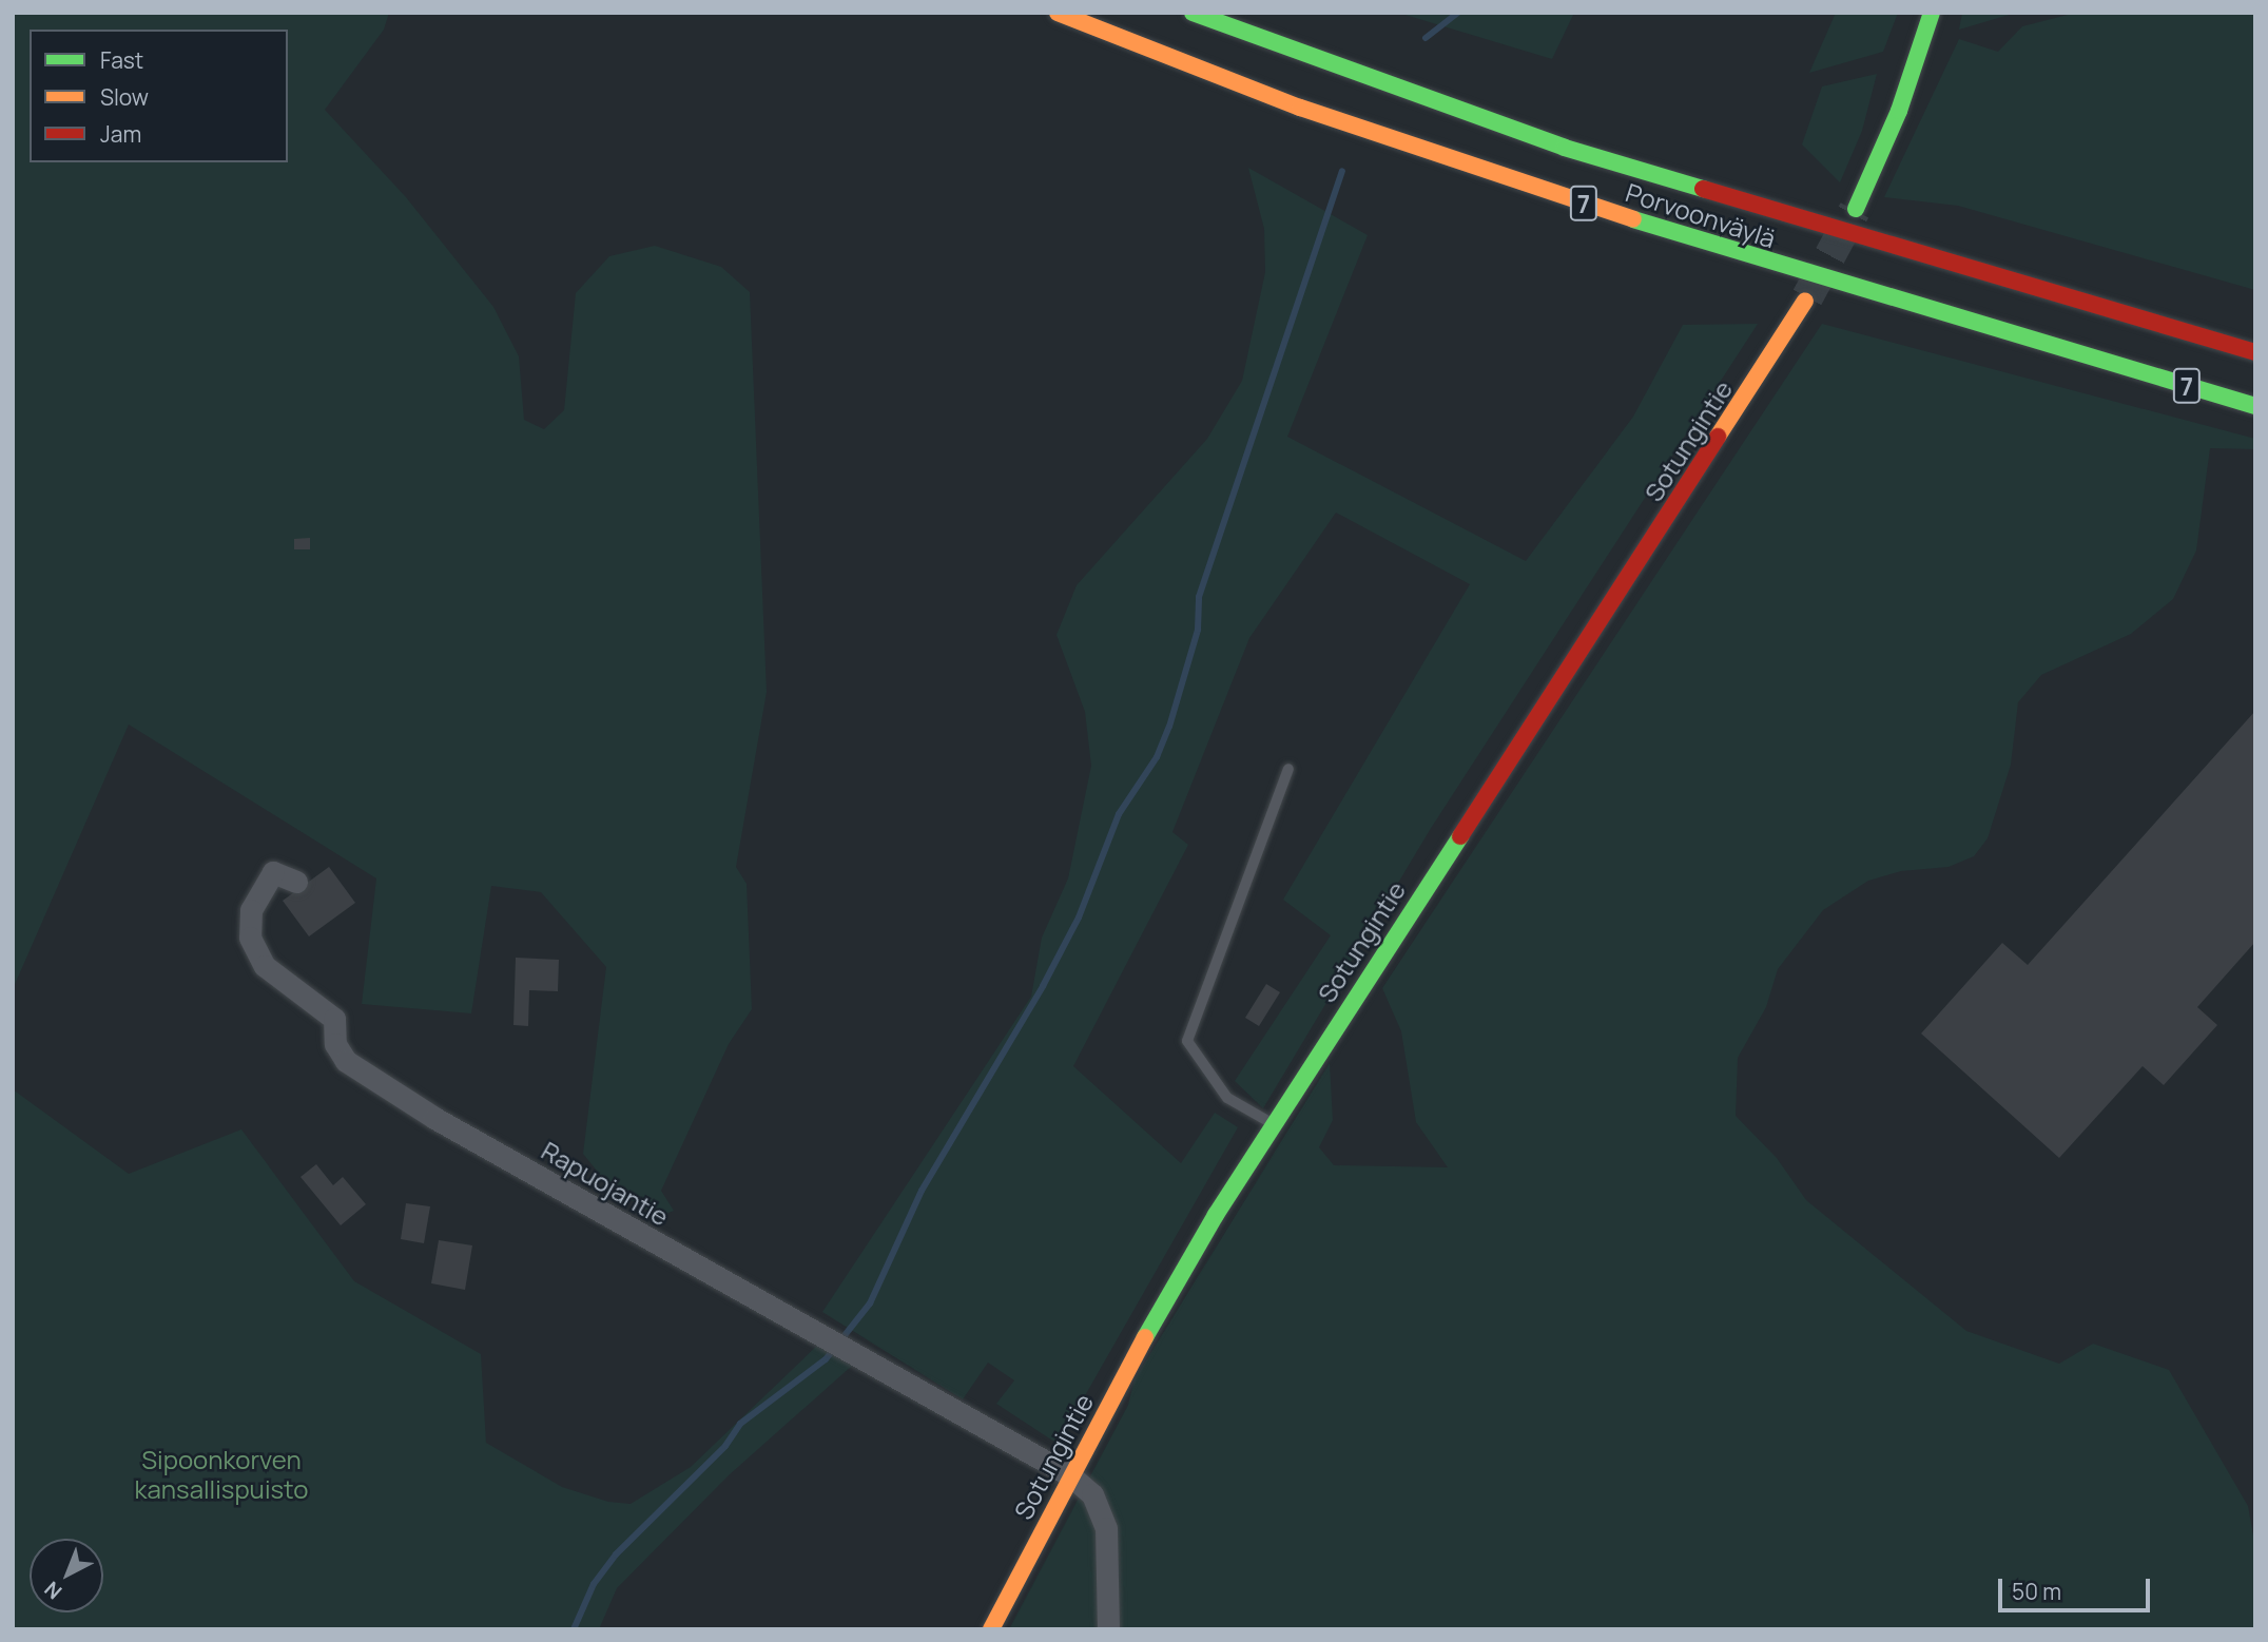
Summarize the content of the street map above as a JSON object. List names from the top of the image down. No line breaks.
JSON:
{"streets":{"main road":["7","Porvoonväylä","Sotungintie"],"street":["Rapuojantie"]},"crossings":[["Sotungintie","Rapuojantie"]],"parks":["Sipoonkorven kansallispuisto"],"legend":["Fast","Slow","Jam"],"scale_bar":"50 m","north":"bottom left"}
